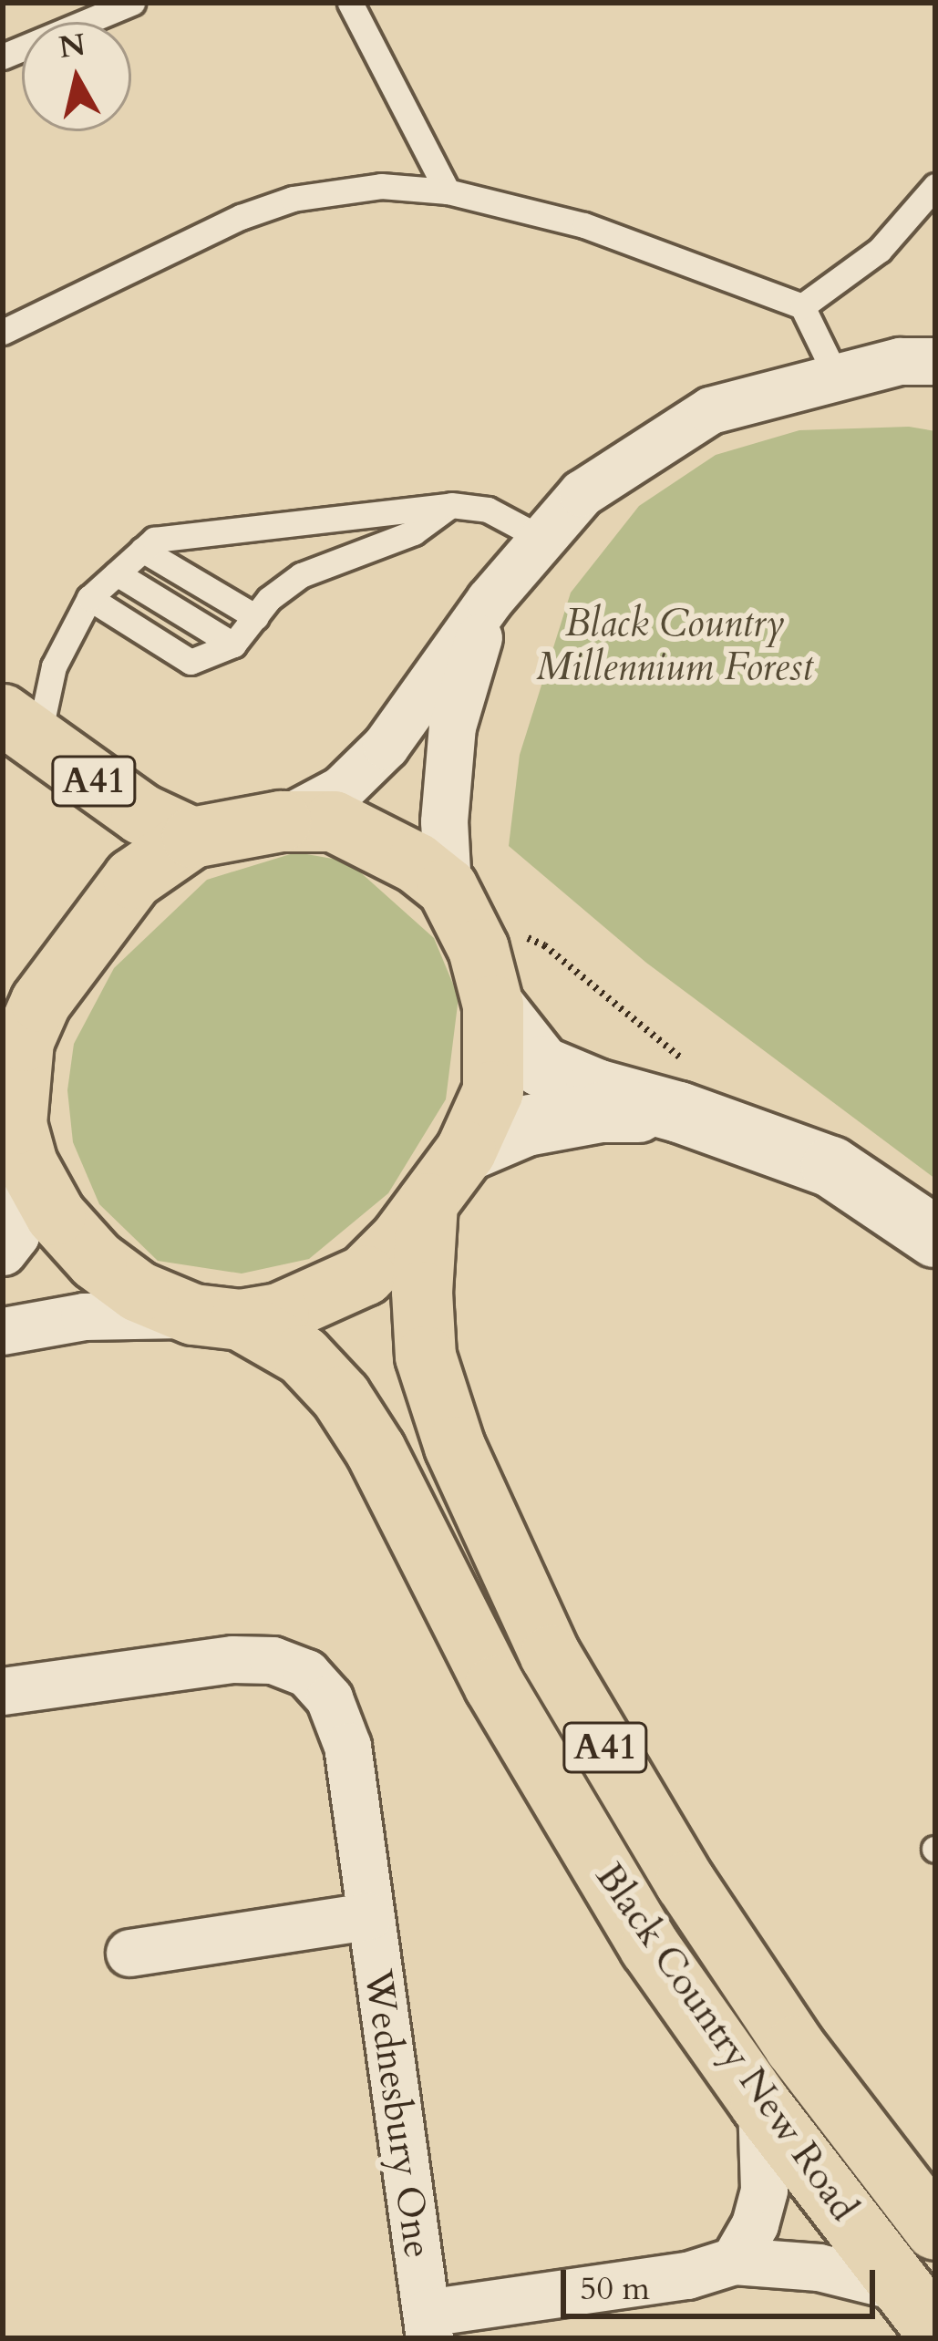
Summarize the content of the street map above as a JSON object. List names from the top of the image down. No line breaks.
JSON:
{"streets":{"highway":["A41","Black Country New Road"],"street":["Wednesbury One"]},"crossings":[["A41","Black Country New Road"],["Black Country New Road","Wednesbury One"]],"parks":["Black Country Millennium Forest"],"scale_bar":"50 m","north":"top"}
